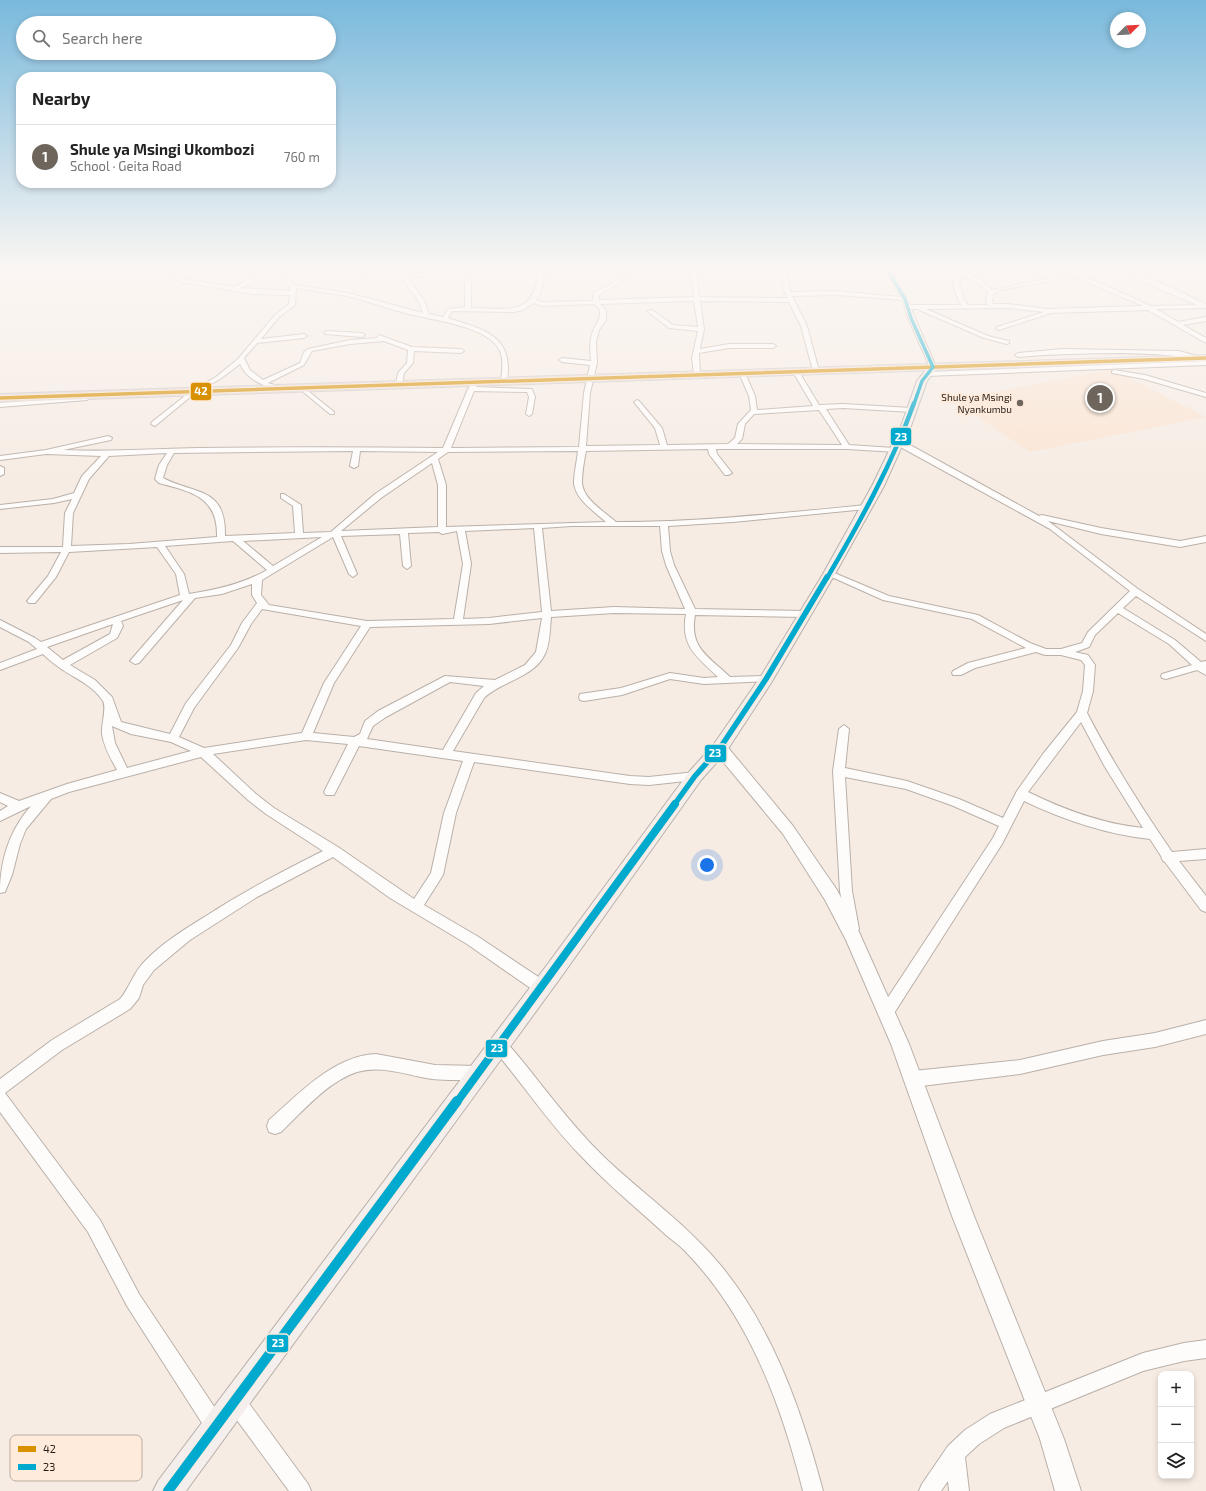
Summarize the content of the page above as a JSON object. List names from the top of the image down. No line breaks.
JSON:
{"places":["Shule ya Msingi Nyankumbu"],"lines":["transit line 23","transit line 42"],"legend":["42","23"],"north":"top right","page":{"search":"Search here","heading":"Nearby","list":[{"mark":"1","name":"Shule ya Msingi Ukombozi","note":"School · Geita Road","value":"760 m"}],"pins":"1","map_buttons":["+","−"]}}
